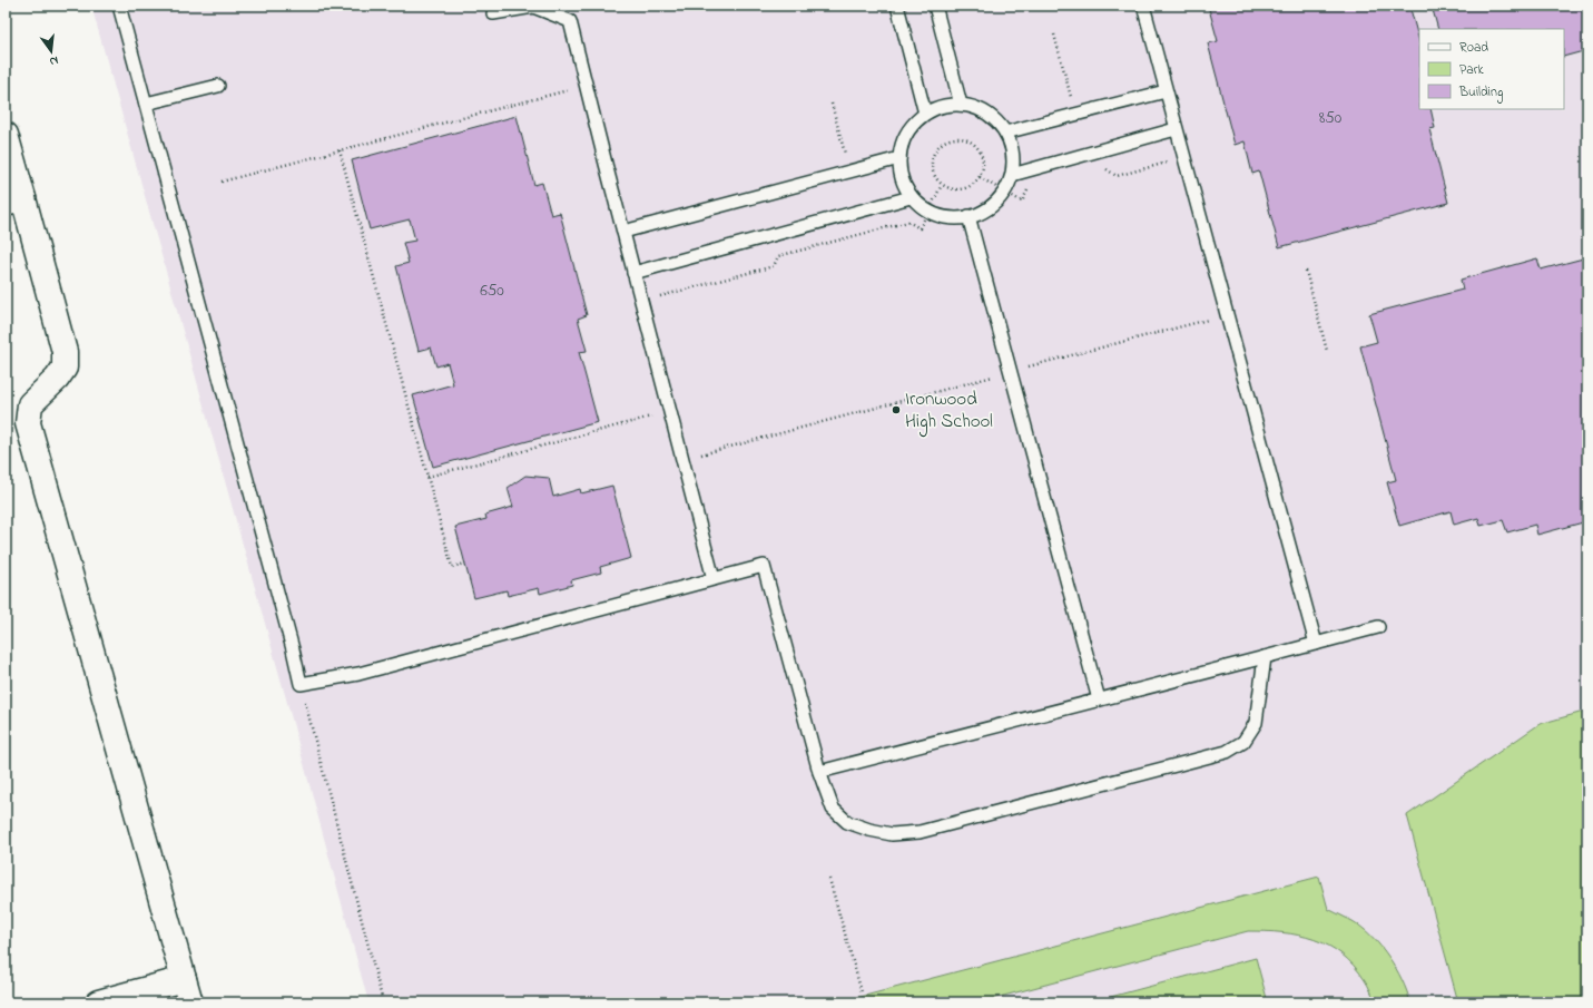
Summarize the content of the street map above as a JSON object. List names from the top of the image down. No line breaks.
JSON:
{"places":["Ironwood High School"],"house_numbers":["850","650"],"legend":["Road","Park","Building"],"north":"bottom"}
